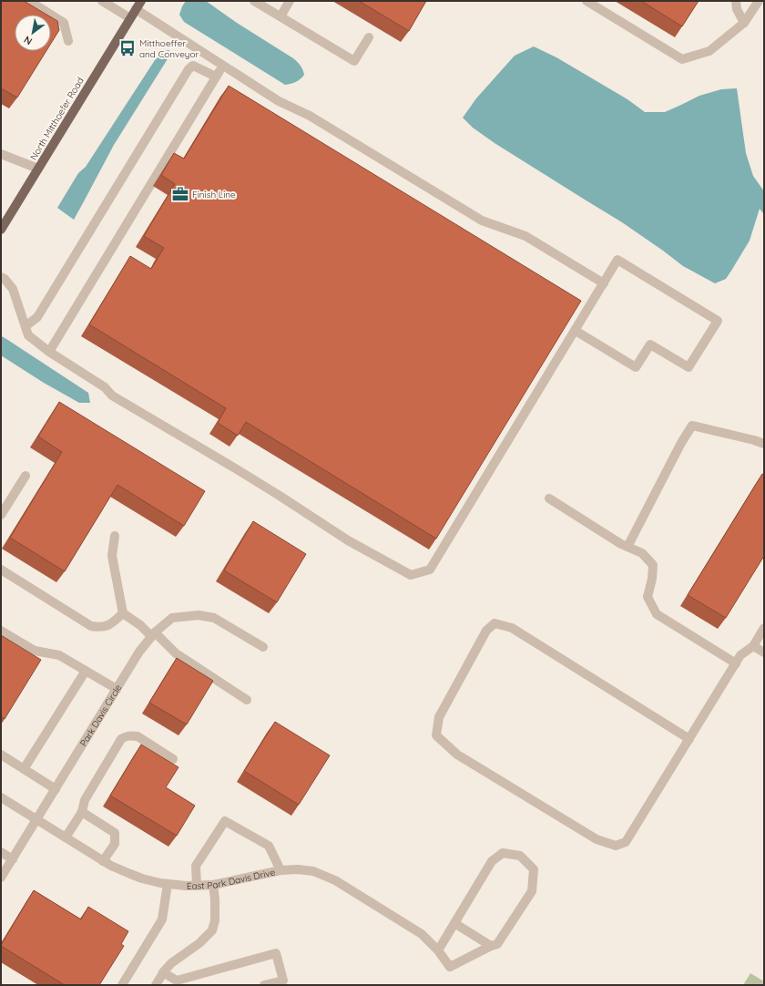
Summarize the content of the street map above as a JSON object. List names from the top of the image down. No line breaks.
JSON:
{"streets":{"main road":["North Mitthoefer Road"],"street":["Park Davis Circle","East Park Davis Drive"]},"crossings":[["Park Davis Circle","East Park Davis Drive"]],"places":{"bus stop":["Mitthoeffer and Conveyor"],"office":["Finish Line"]},"north":"bottom left"}
